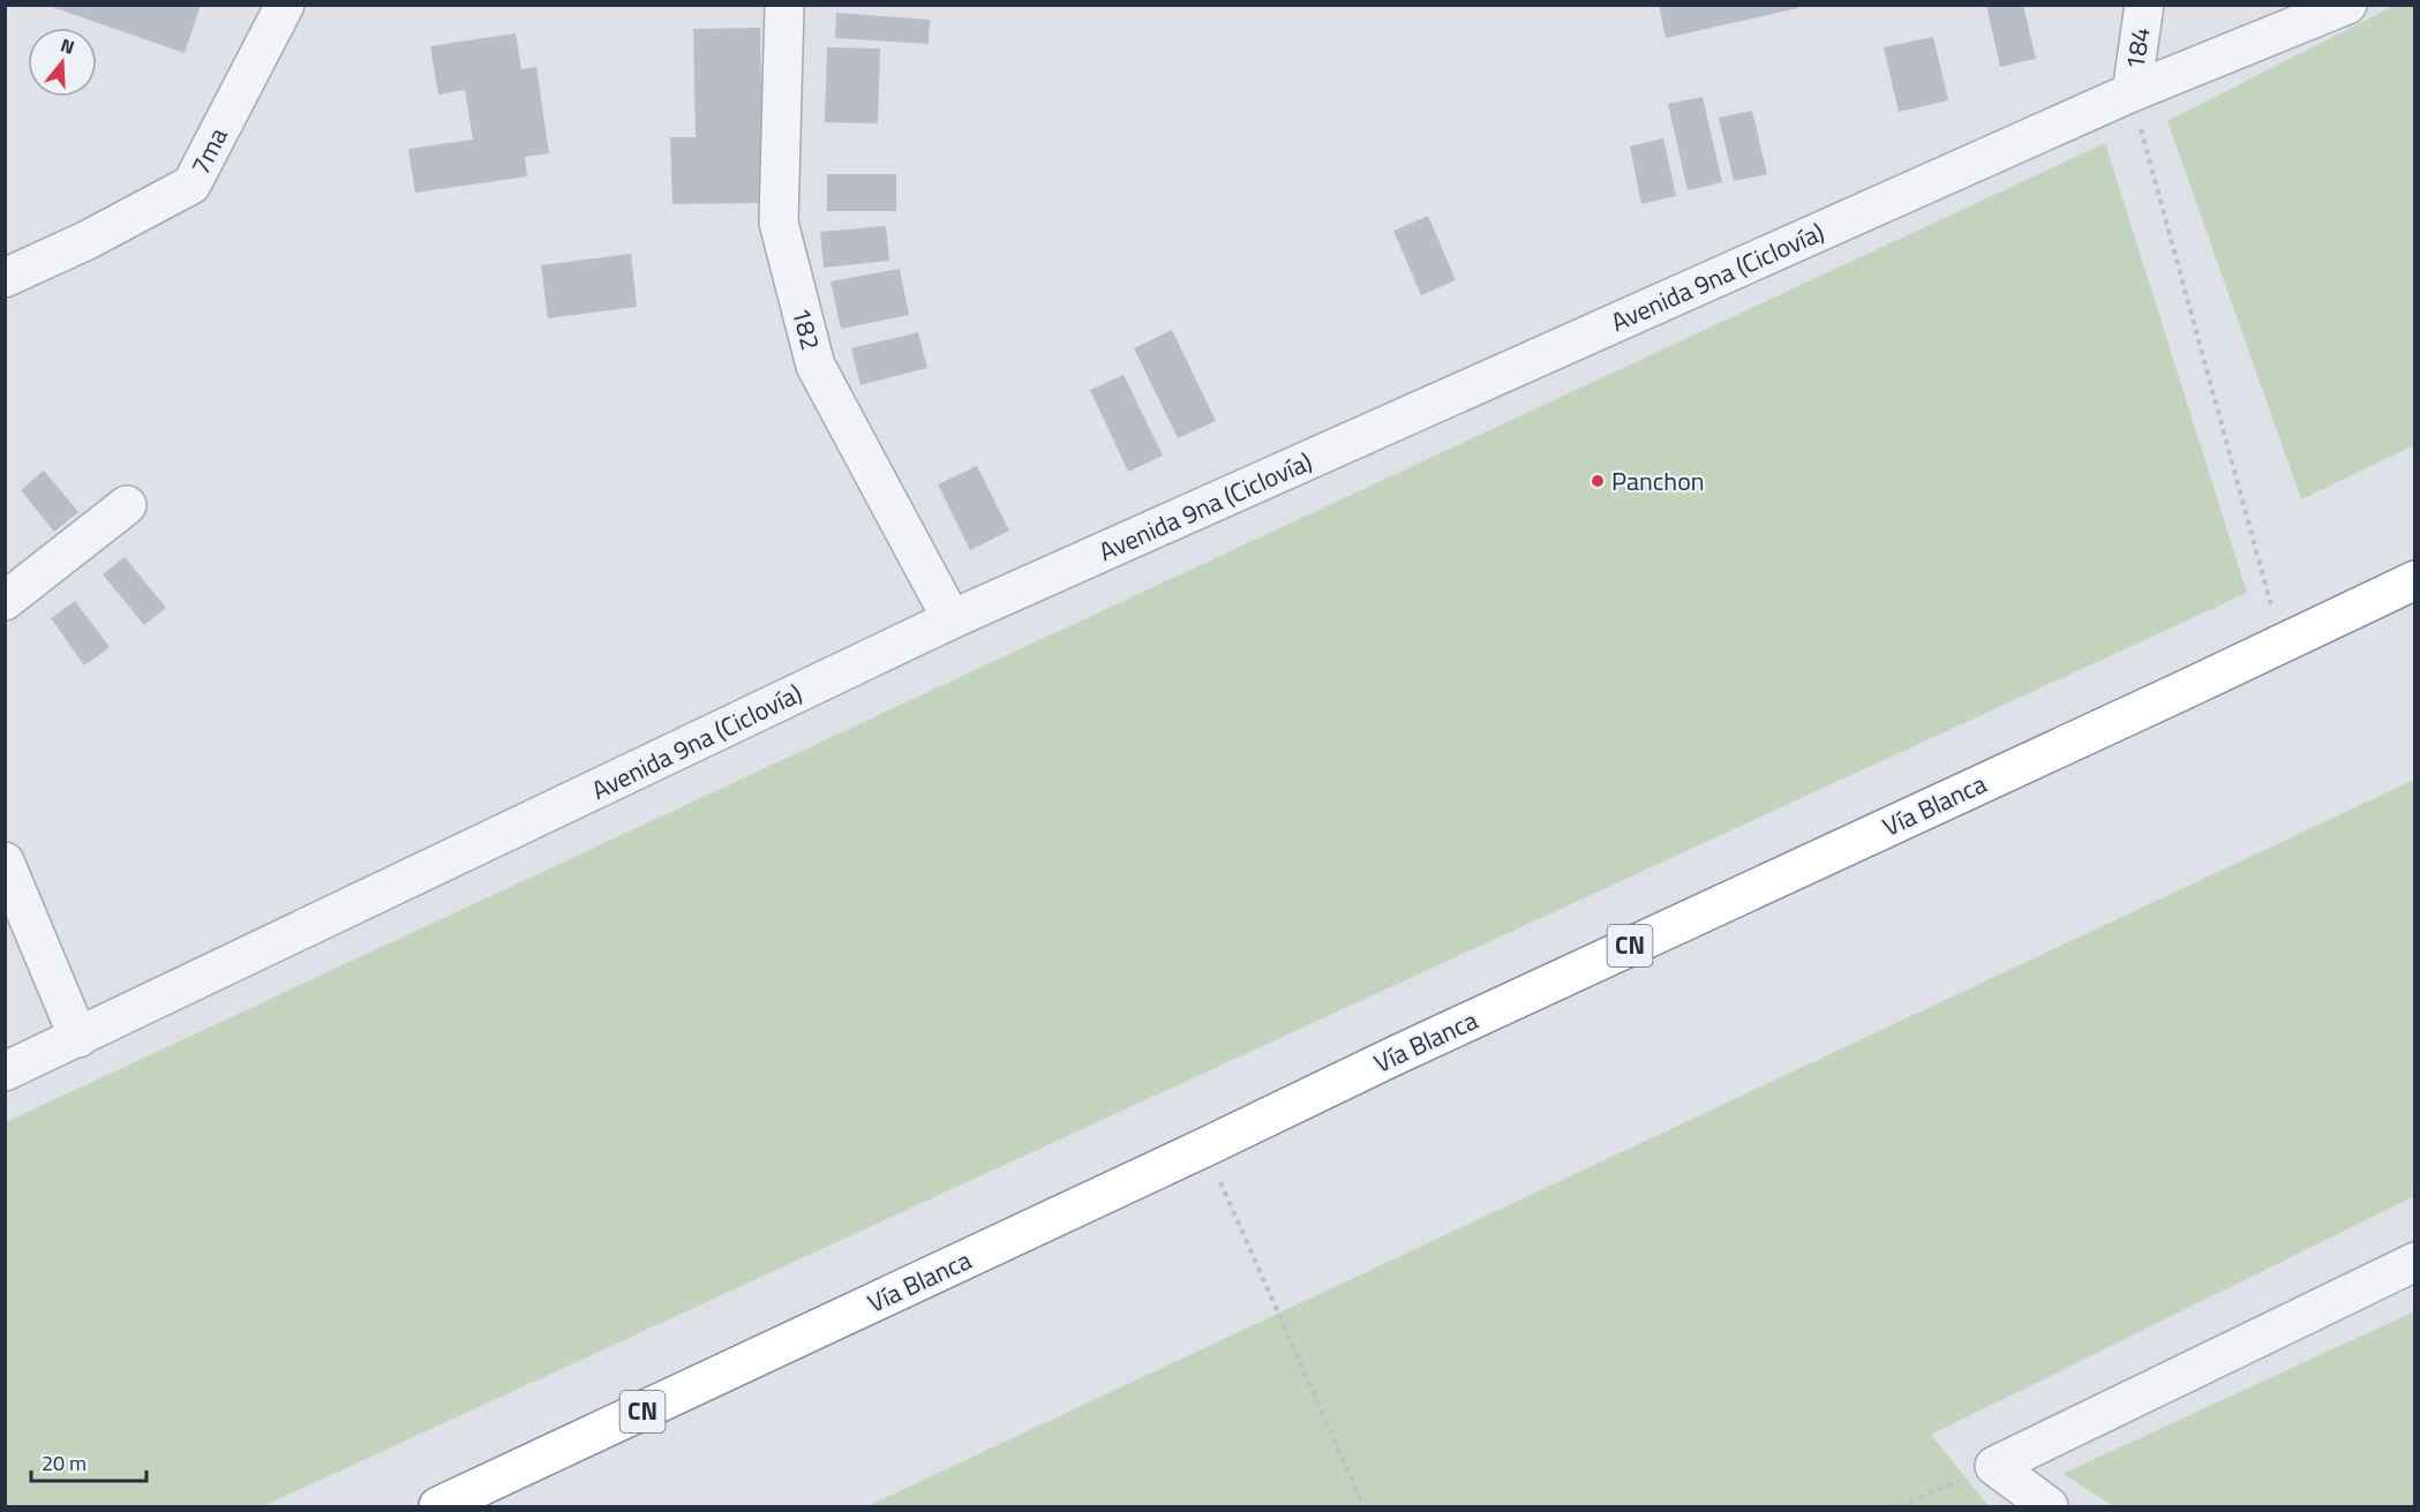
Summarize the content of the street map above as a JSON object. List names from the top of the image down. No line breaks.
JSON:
{"streets":{"highway":["Vía Blanca","CN"],"street":["184","7ma","Avenida 9na (Ciclovía)","182"]},"crossings":[["184","Avenida 9na (Ciclovía)"],["Avenida 9na (Ciclovía)","182"]],"places":["Panchon"],"scale_bar":"20 m","north":"top"}
